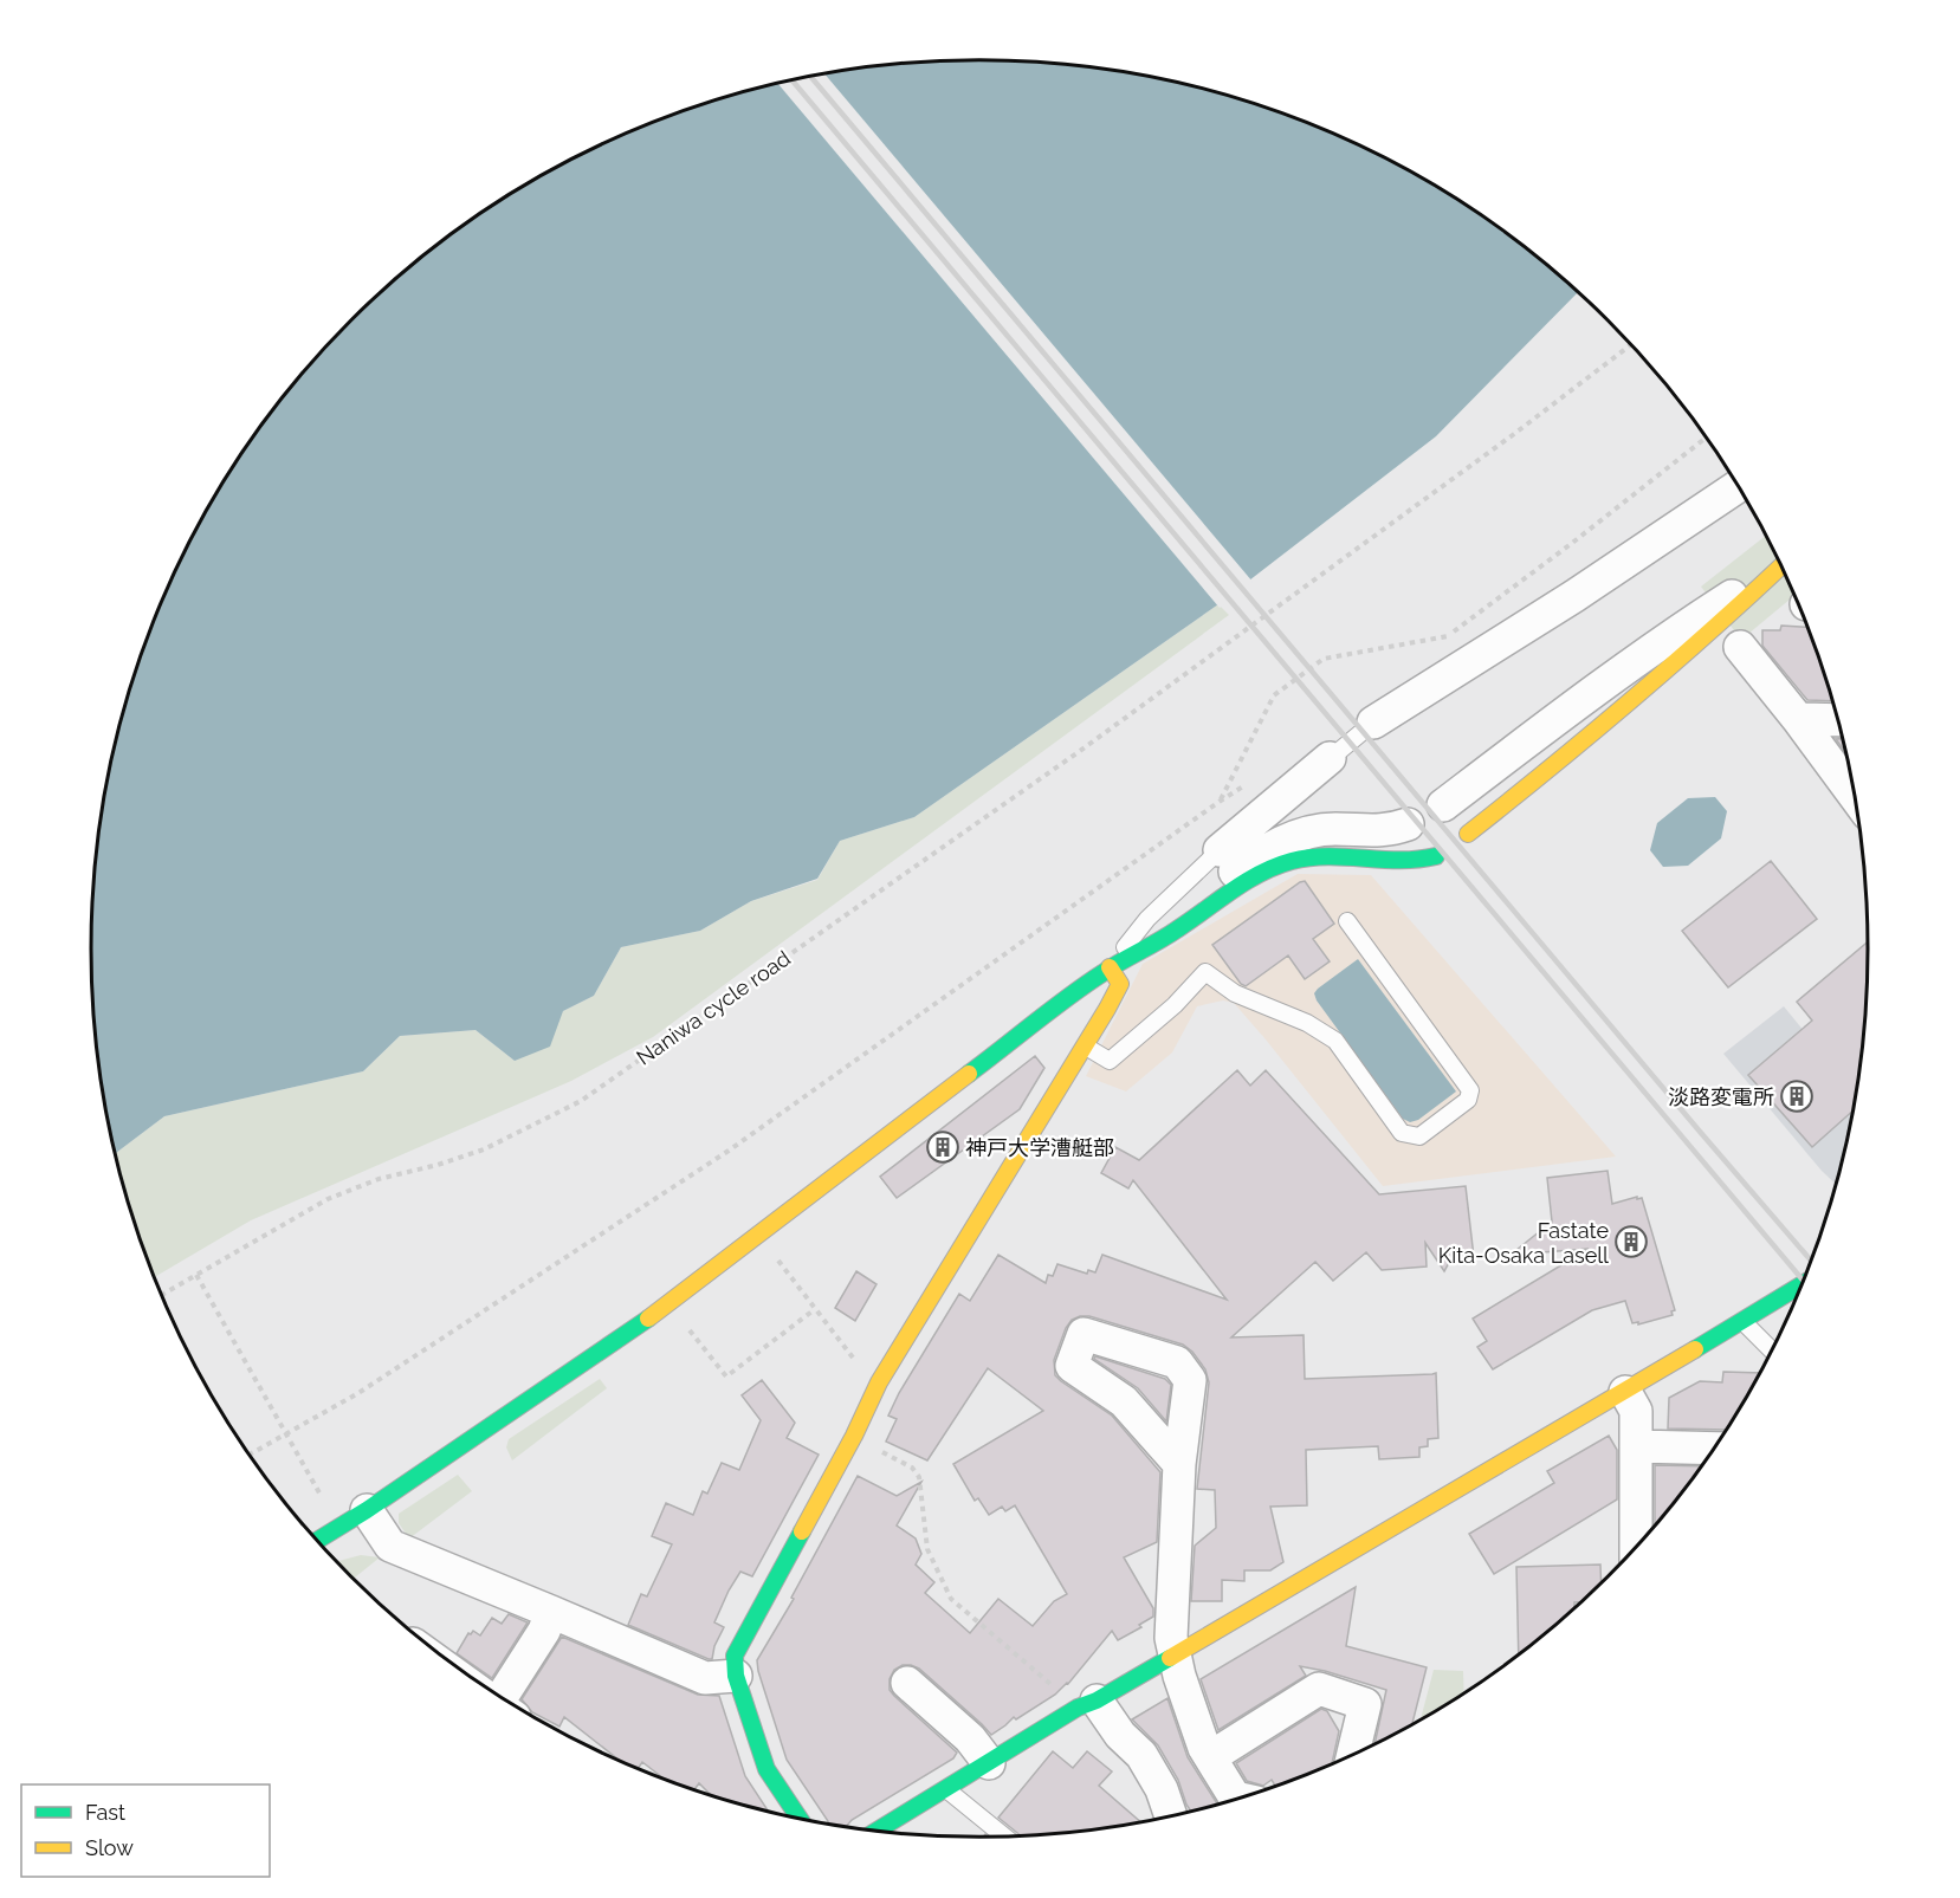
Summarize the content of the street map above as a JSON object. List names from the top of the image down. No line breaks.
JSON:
{"streets":{"path":["Naniwa cycle road"]},"places":{"building":["淡路変電所","神戸大学漕艇部","Fastate Kita-Osaka Lasell"]},"legend":["Fast","Slow"]}
